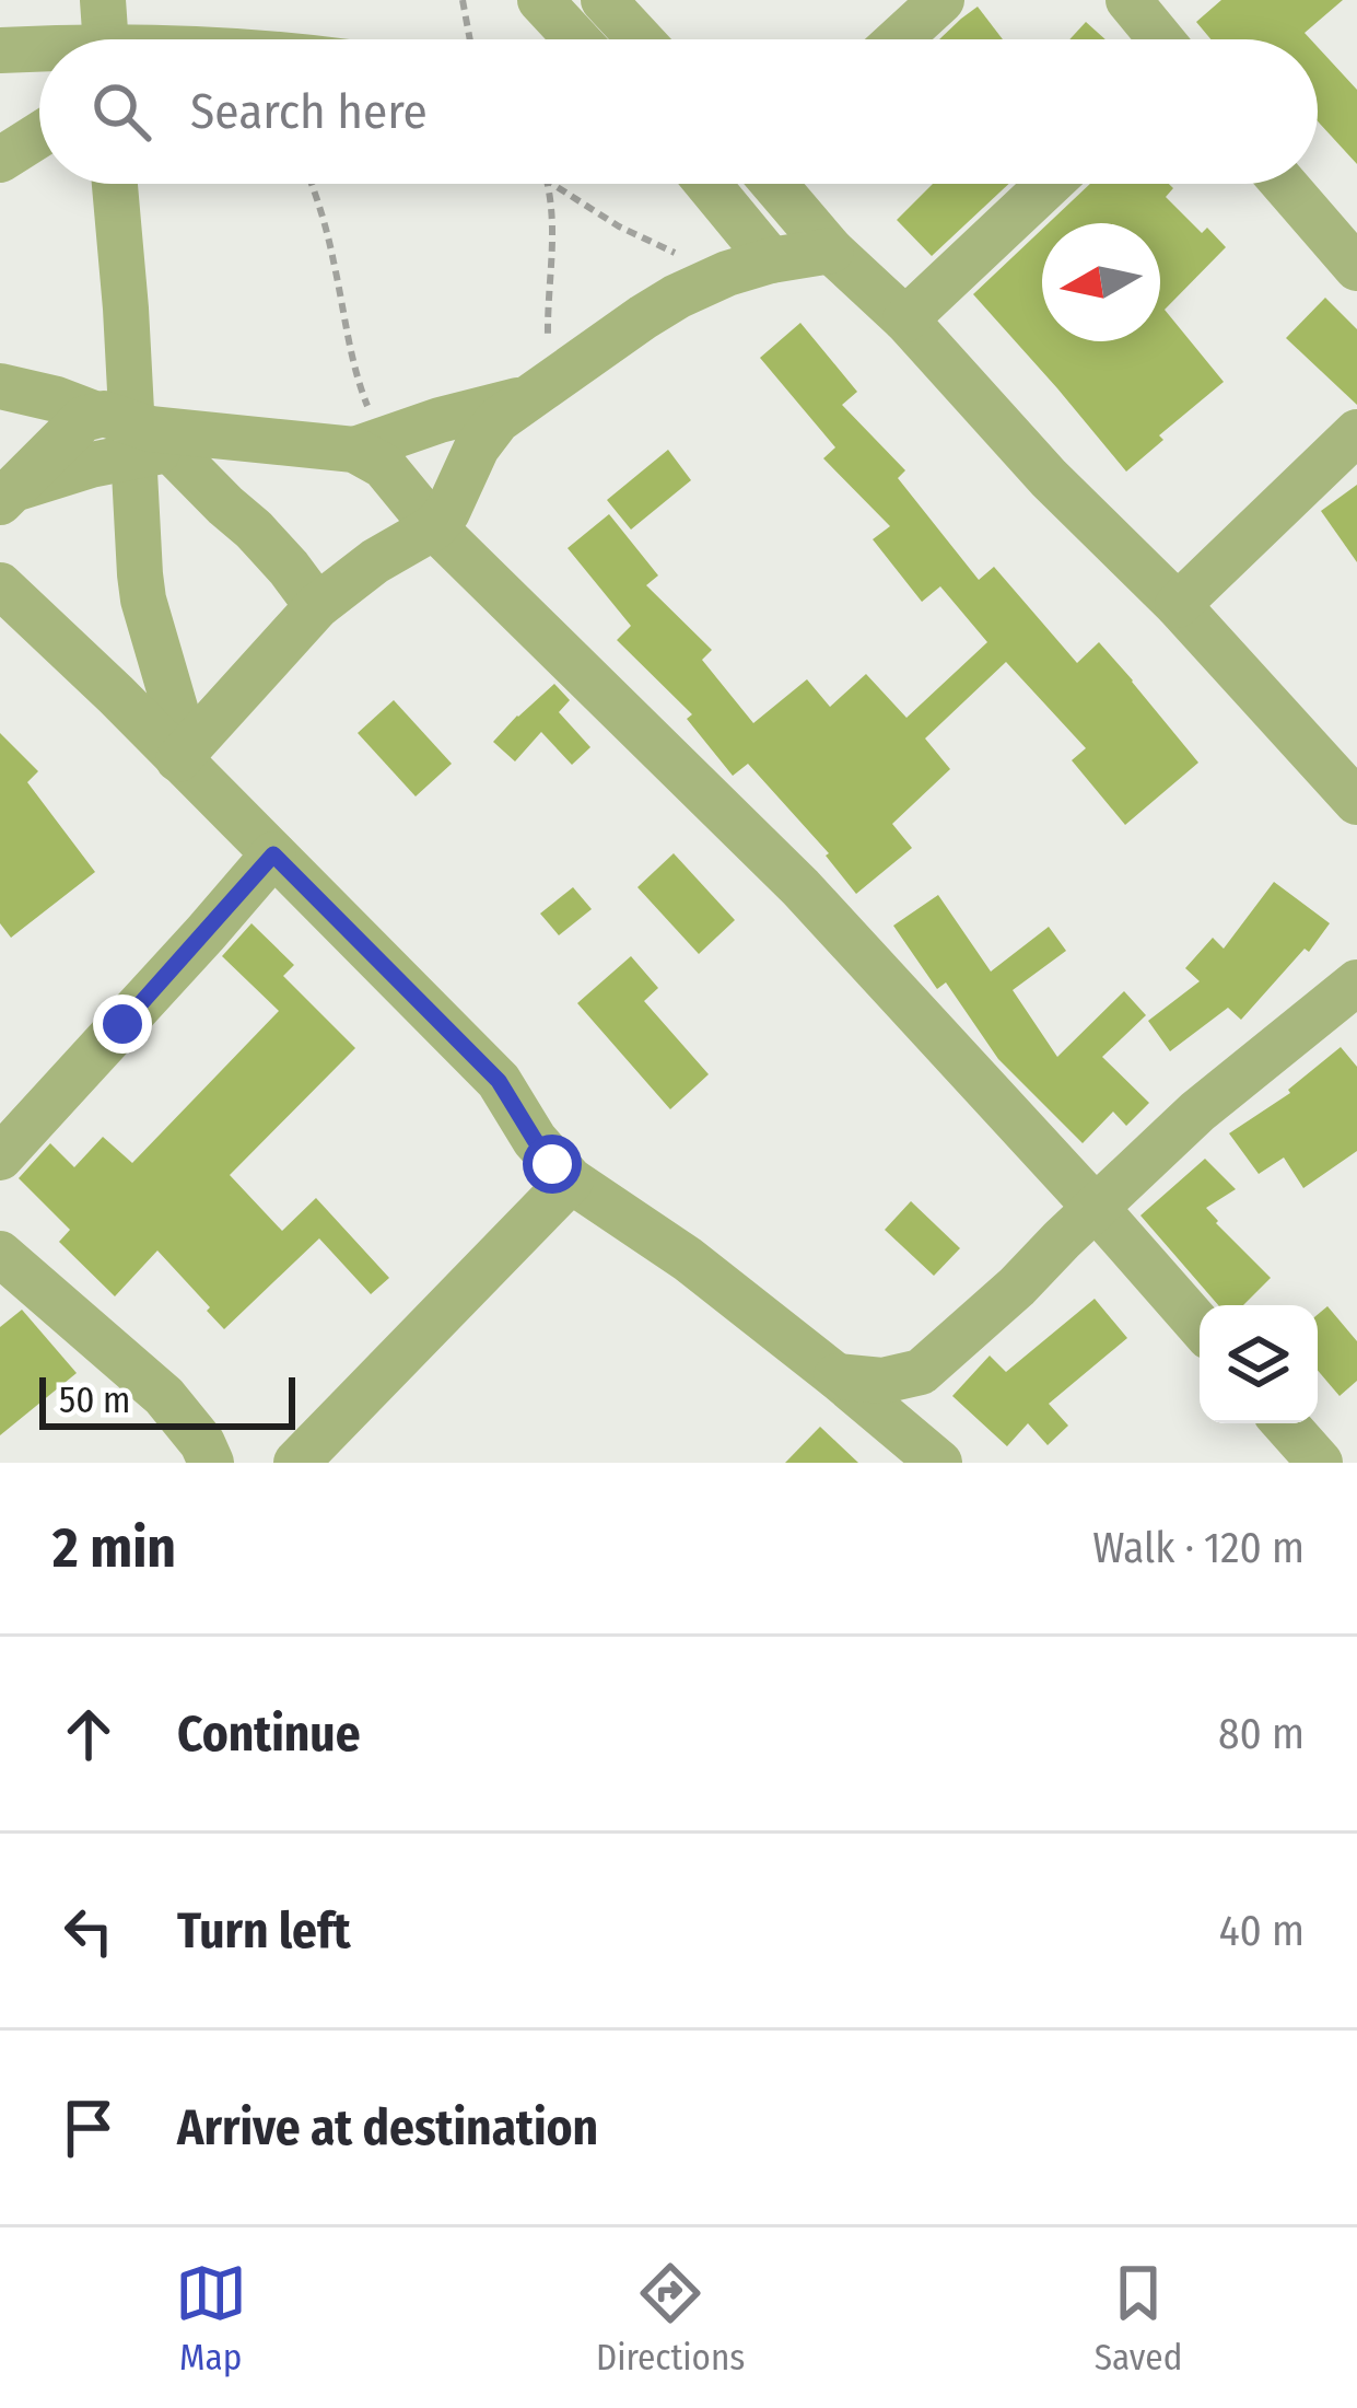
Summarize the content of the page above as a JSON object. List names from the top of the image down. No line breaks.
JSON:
{"scale_bar":"50 m","north":"left","page":{"search":"Search here","scale":"50 m","heading":["2 min","Walk · 120 m"],"list":[["Continue","80 m"],["Turn left","40 m"],"Arrive at destination"],"nav":["Map","Directions","Saved"]}}
